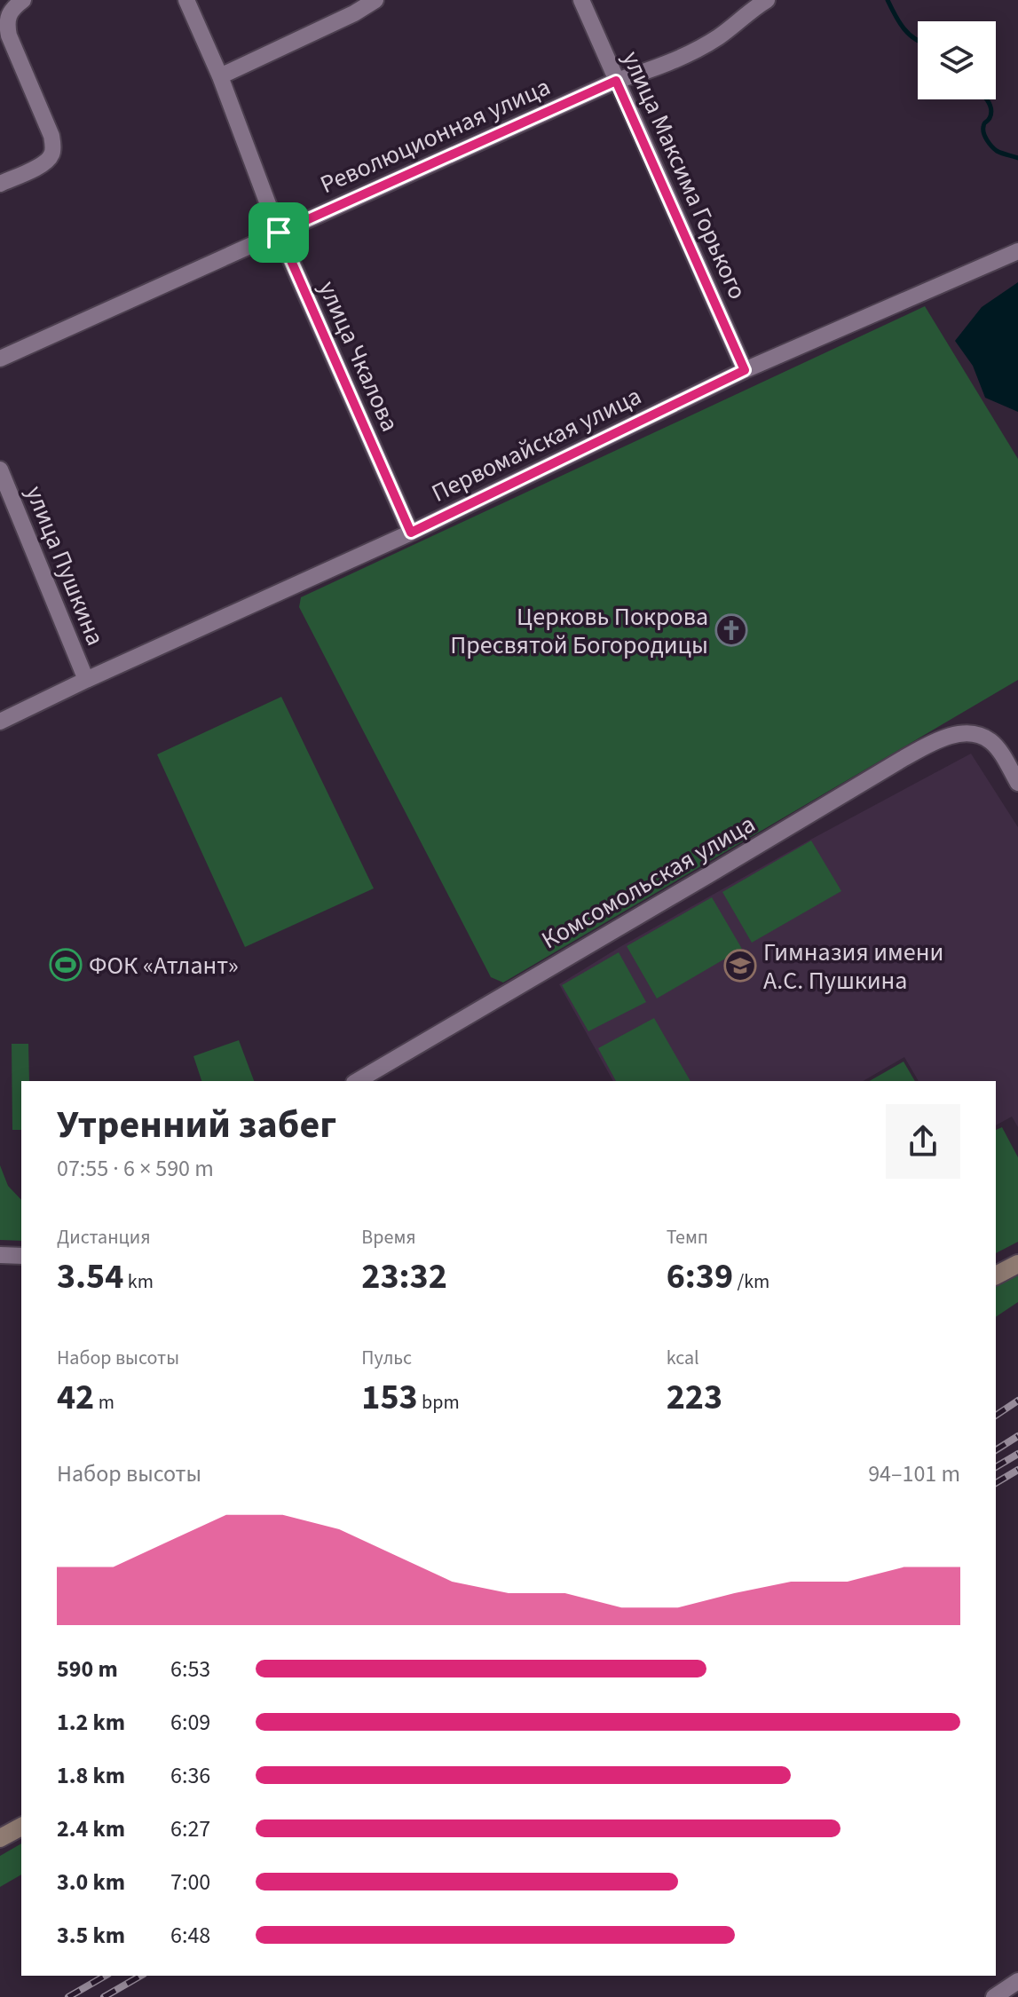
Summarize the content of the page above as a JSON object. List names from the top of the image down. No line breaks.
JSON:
{"streets":{"street":["Революционная улица","улица Максима Горького","улица Чкалова","Первомайская улица","улица Пушкина","Комсомольская улица"]},"crossings":[["Революционная улица","улица Максима Горького"],["Революционная улица","улица Чкалова"],["улица Максима Горького","Первомайская улица"],["улица Чкалова","Первомайская улица"],["Первомайская улица","улица Пушкина"]],"places":{"church":["Церковь Покрова Пресвятой Богородицы"],"sports":["ФОК «Атлант»"],"school or university":["Гимназия имени А.С. Пушкина"]},"page":{"heading":["Утренний забег","07:55 · 6 × 590 m"],"stats":[["Дистанция","3.54 km"],["Время","23:32"],["Темп","6:39 /km"],["Набор высоты","42 m"],["Пульс","153 bpm"],["kcal","223"]],"chart":["Набор высоты","94–101 m"],"list":[{"name":"590 m","note":"6:53"},{"name":"1.2 km","note":"6:09"},{"name":"1.8 km","note":"6:36"},{"name":"2.4 km","note":"6:27"},{"name":"3.0 km","note":"7:00"},{"name":"3.5 km","note":"6:48"}]}}
